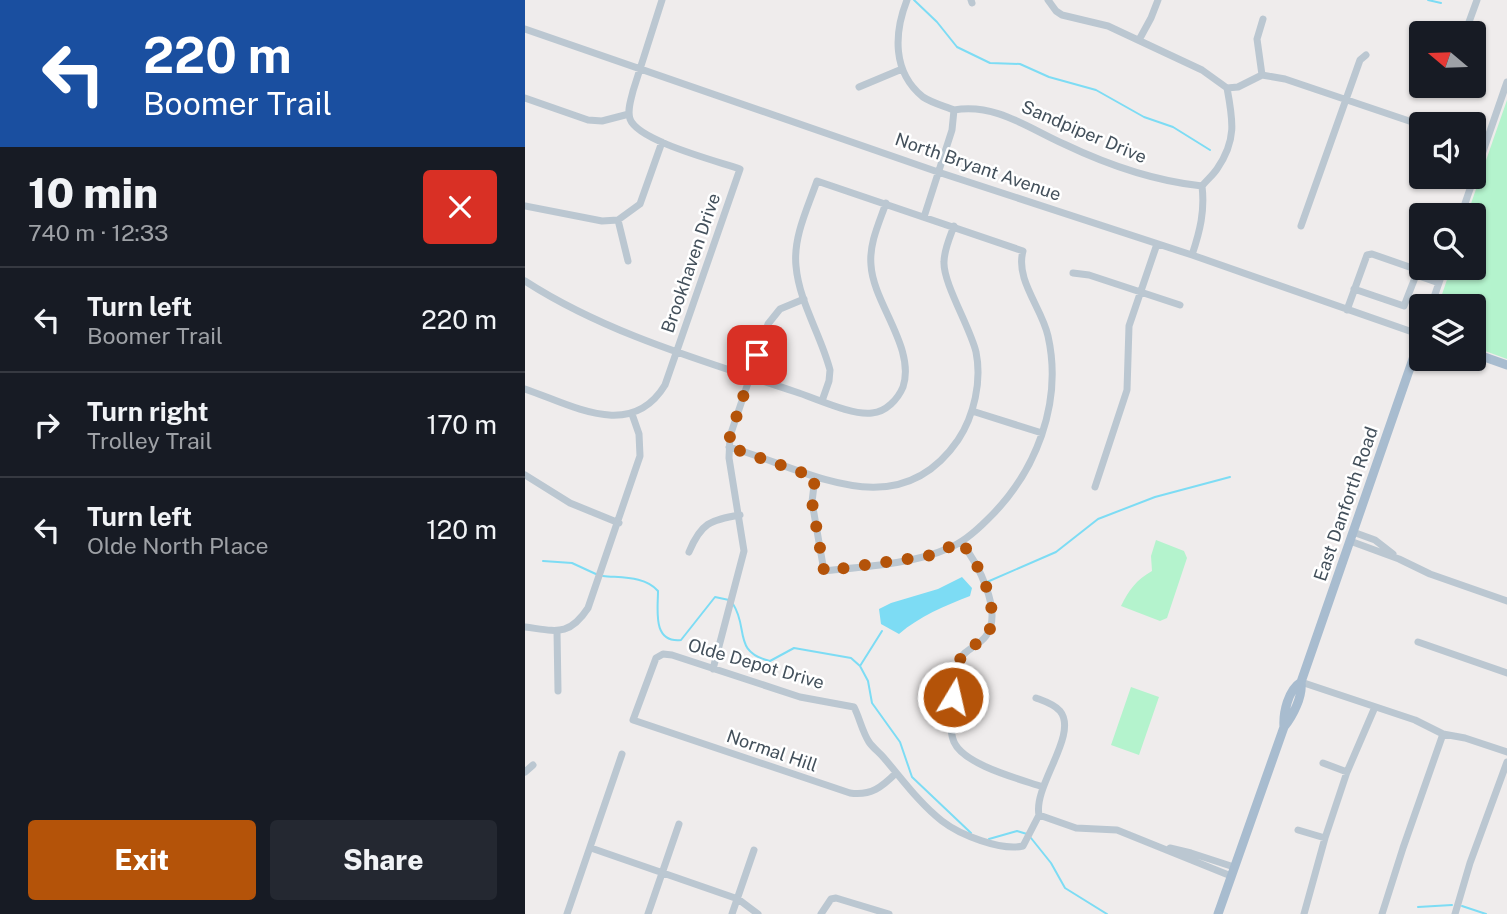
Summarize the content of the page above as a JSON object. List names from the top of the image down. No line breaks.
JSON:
{"streets":{"main road":["East Danforth Road"],"street":["Sandpiper Drive","North Bryant Avenue","Brookhaven Drive","Olde Depot Drive","Normal Hill"]},"crossings":[["Olde Depot Drive","Normal Hill"]],"north":"left","page":{"turn":["220 m","Boomer Trail"],"heading":["10 min","740 m · 12:33"],"list":[{"name":"Turn left","note":"Boomer Trail","value":"220 m"},{"name":"Turn right","note":"Trolley Trail","value":"170 m"},{"name":"Turn left","note":"Olde North Place","value":"120 m"}],"buttons":["Exit","Share"]}}
